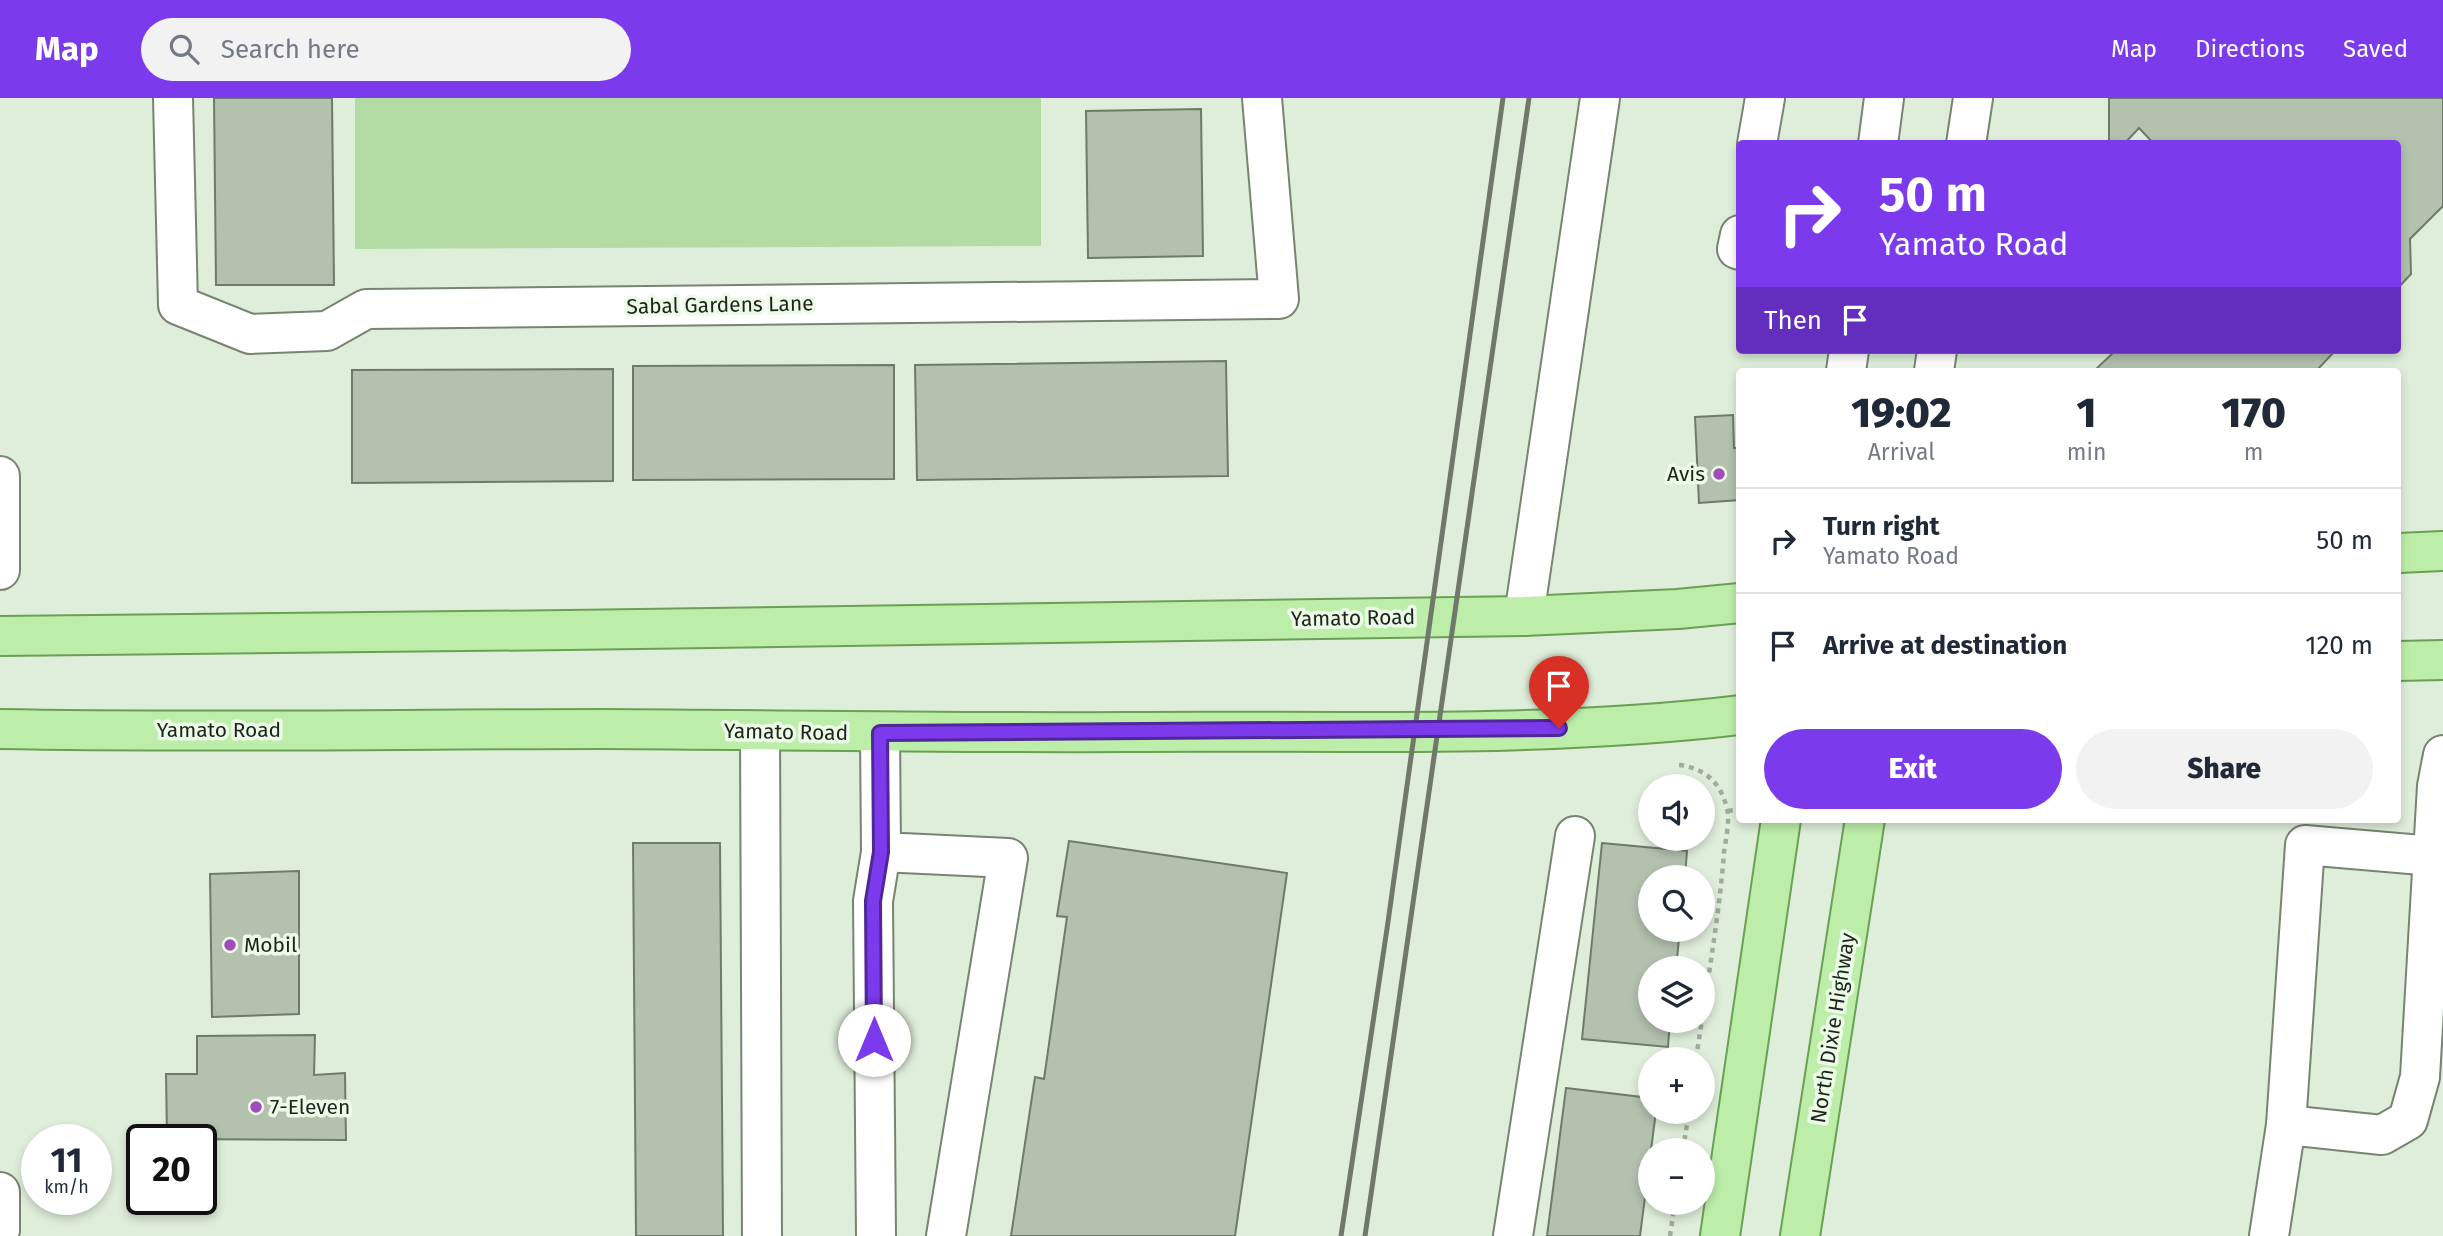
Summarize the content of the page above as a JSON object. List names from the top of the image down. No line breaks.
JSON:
{"streets":{"main road":["Yamato Road","North Dixie Highway"],"street":["Sabal Gardens Lane"]},"places":["Avis","Mobil","7-Eleven"],"page":{"header":"Map","search":"Search here","nav":["Map","Directions","Saved"],"turn":["50 m","Yamato Road"],"then":"Then","eta":["19:02","Arrival","1","min","170","m"],"list":[{"name":"Turn right","note":"Yamato Road","value":"50 m"},{"name":"Arrive at destination","value":"120 m"}],"buttons":["Exit","Share"],"map_buttons":["+","−"],"speed":"11 km/h","limit":"20"}}
